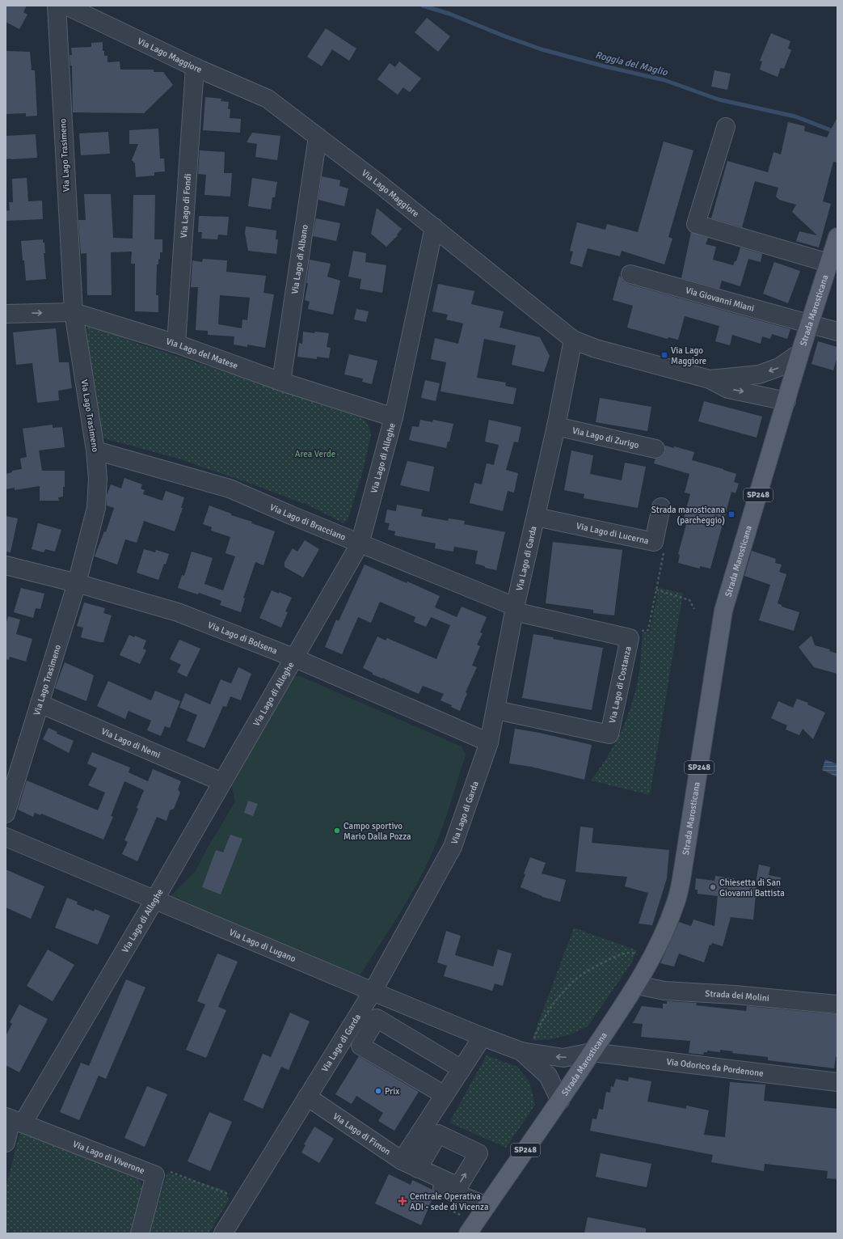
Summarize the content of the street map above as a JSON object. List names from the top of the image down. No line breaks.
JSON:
{"streets":{"main road":["Strada Marosticana","SP248"],"street":["Via Lago Maggiore","Via Lago Trasimeno","Via Lago di Fondi","Via Lago di Albano","Via Giovanni Miani","Via Lago del Matese","Via Lago di Zurigo","Via Lago di Alleghe","Via Lago di Bracciano","Via Lago di Lucerna","Via Lago di Garda","Via Lago di Bolsena","Via Lago di Costanza","Via Lago di Nemi","Via Lago di Lugano","Strada dei Molini","Via Odorico da Pordenone","Via Lago di Fimon","Via Lago di Viverone"]},"crossings":[["Via Lago Maggiore","Via Lago di Fondi"],["Via Lago Maggiore","Via Lago di Albano"],["Via Lago Maggiore","Strada Marosticana"],["Via Lago Maggiore","Via Lago di Alleghe"],["Via Lago Maggiore","Via Lago di Garda"],["Via Lago Trasimeno","Via Lago del Matese"],["Via Lago Trasimeno","Via Lago di Bracciano"],["Via Lago Trasimeno","Via Lago di Bolsena"],["Via Lago Trasimeno","Via Lago di Nemi"],["Via Lago di Fondi","Via Lago del Matese"],["Via Lago di Albano","Via Lago del Matese"],["Via Giovanni Miani","Strada Marosticana"],["Strada Marosticana","Via Lago di Lugano"],["Strada Marosticana","Strada dei Molini"],["Strada Marosticana","Via Odorico da Pordenone"],["Via Lago del Matese","Via Lago di Alleghe"],["Via Lago di Zurigo","Via Lago di Garda"],["Via Lago di Alleghe","Via Lago di Bracciano"],["Via Lago di Alleghe","Via Lago di Bolsena"],["Via Lago di Alleghe","Via Lago di Nemi"],["Via Lago di Alleghe","Via Lago di Lugano"],["Via Lago di Alleghe","Via Lago di Viverone"],["Via Lago di Bracciano","Via Lago di Garda"],["Via Lago di Bracciano","Via Lago di Costanza"],["Via Lago di Lucerna","Via Lago di Garda"],["Via Lago di Garda","Via Lago di Bolsena"],["Via Lago di Garda","Via Lago di Costanza"],["Via Lago di Garda","Via Lago di Lugano"],["Via Lago di Garda","Via Lago di Fimon"],["Via Lago di Lugano","Via Odorico da Pordenone"]],"water":["Roggia del Maglio"],"parks":["Area Verde"],"places":{"transit":["Via Lago Maggiore","Strada marosticana (parcheggio)"],"other":["Campo sportivo Mario Dalla Pozza","Chiesetta di San Giovanni Battista","Prix"],"health":["Centrale Operativa ADI - sede di Vicenza"]}}
